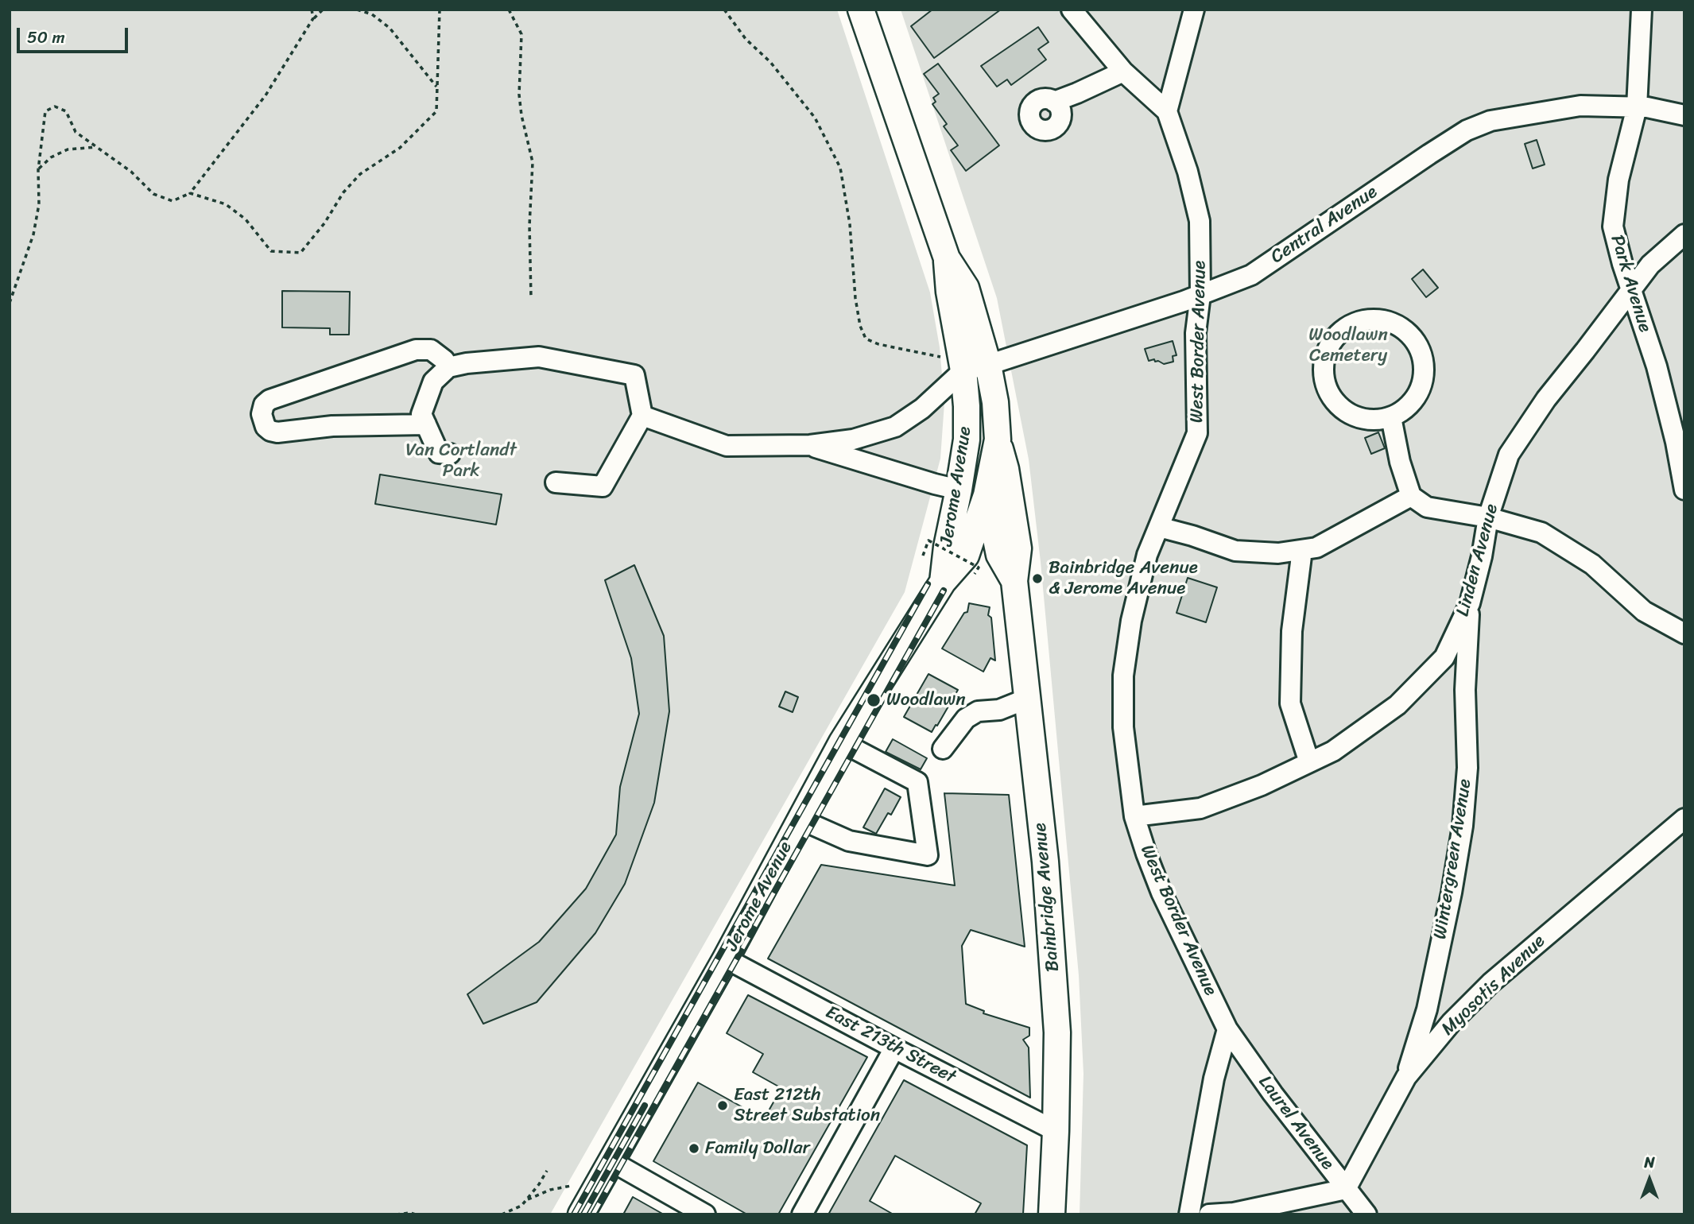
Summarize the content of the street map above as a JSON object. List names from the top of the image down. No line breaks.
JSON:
{"streets":{"main road":["Jerome Avenue","Bainbridge Avenue"],"street":["Central Avenue","Park Avenue","West Border Avenue","Linden Avenue","Wintergreen Avenue","Myosotis Avenue","East 213th Street","Laurel Avenue"]},"crossings":[["Central Avenue","Park Avenue"],["Central Avenue","West Border Avenue"],["Central Avenue","Jerome Avenue"],["Park Avenue","Linden Avenue"],["West Border Avenue","Linden Avenue"],["West Border Avenue","Laurel Avenue"],["Jerome Avenue","Bainbridge Avenue"],["Jerome Avenue","East 213th Street"],["Linden Avenue","Wintergreen Avenue"],["Wintergreen Avenue","Myosotis Avenue"],["Bainbridge Avenue","East 213th Street"],["Myosotis Avenue","Laurel Avenue"]],"parks":["Woodlawn Cemetery","Van Cortlandt Park"],"places":["Bainbridge Avenue & Jerome Avenue","Woodlawn","East 212th Street Substation","Family Dollar"],"scale_bar":"50 m","north":"top"}
